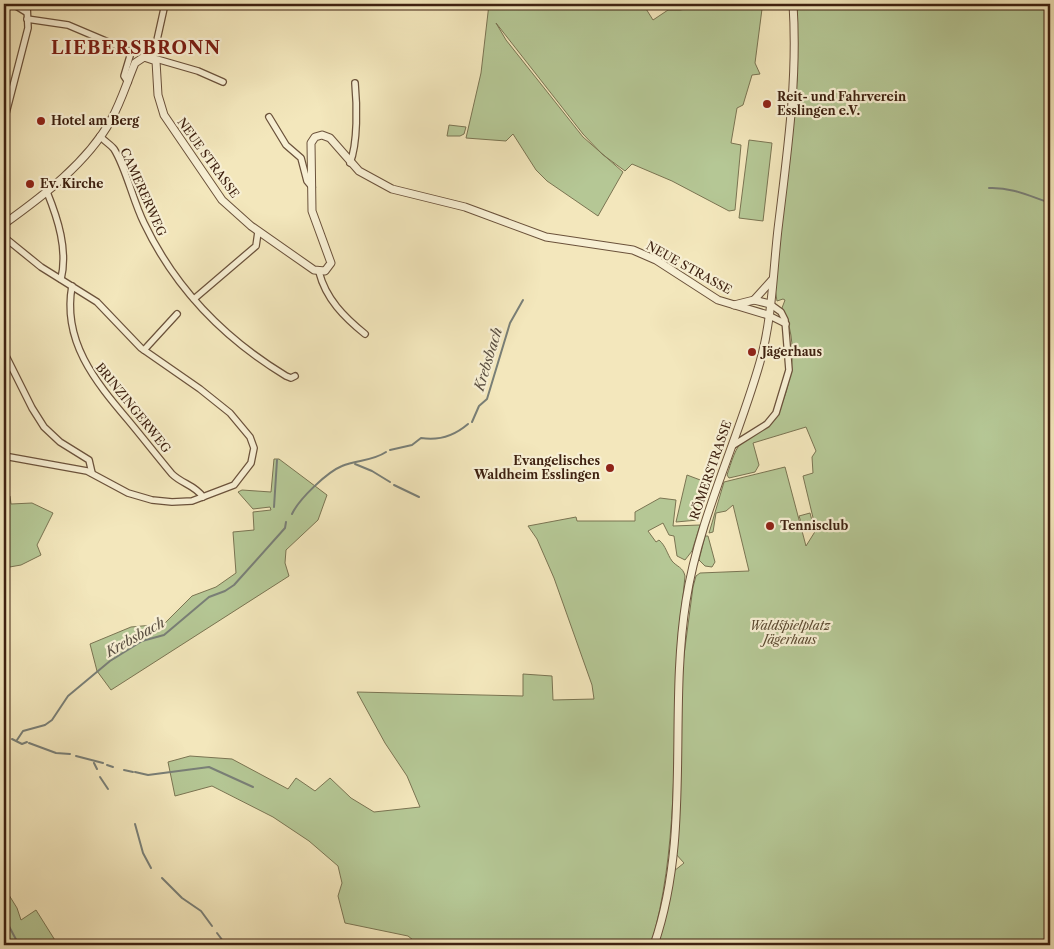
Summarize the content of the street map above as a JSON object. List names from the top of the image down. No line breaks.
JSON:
{"streets":{"street":["NEUE STRASSE","CAMERERWEG","BRINZINGERWEG","RÖMERSTRASSE"]},"crossings":[["NEUE STRASSE","RÖMERSTRASSE"]],"districts":["LIEBERSBRONN"],"water":["Krebsbach"],"parks":["Waldspielplatz Jägerhaus"],"places":["Reit- und Fahrverein Esslingen e.V.","Hotel am Berg","Ev. Kirche","Jägerhaus","Evangelisches Waldheim Esslingen","Tennisclub"]}
